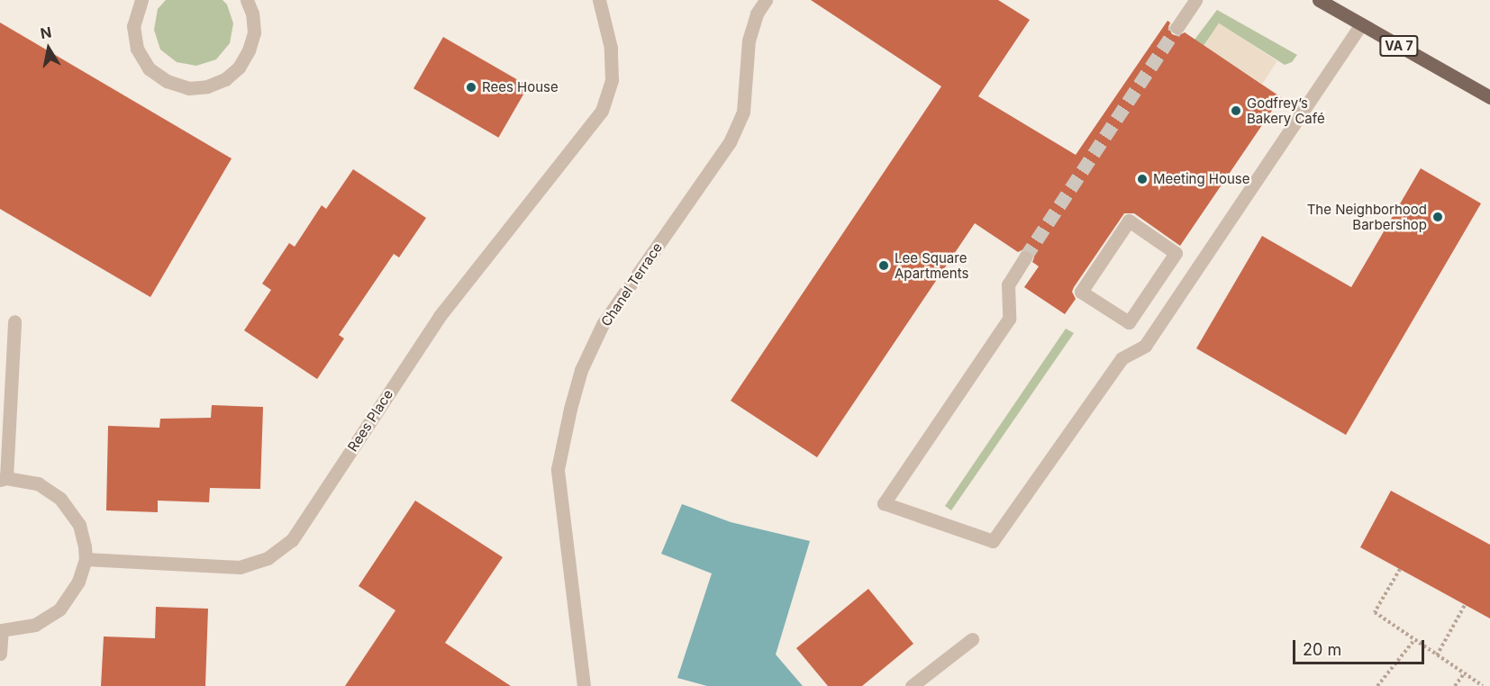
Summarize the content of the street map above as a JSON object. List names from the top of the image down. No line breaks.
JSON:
{"streets":{"main road":["VA 7"],"street":["Chanel Terrace","Rees Place"]},"places":["Rees House","Godfrey’s Bakery Café","Meeting House","The Neighborhood Barbershop","Lee Square Apartments"],"scale_bar":"20 m","north":"top"}
